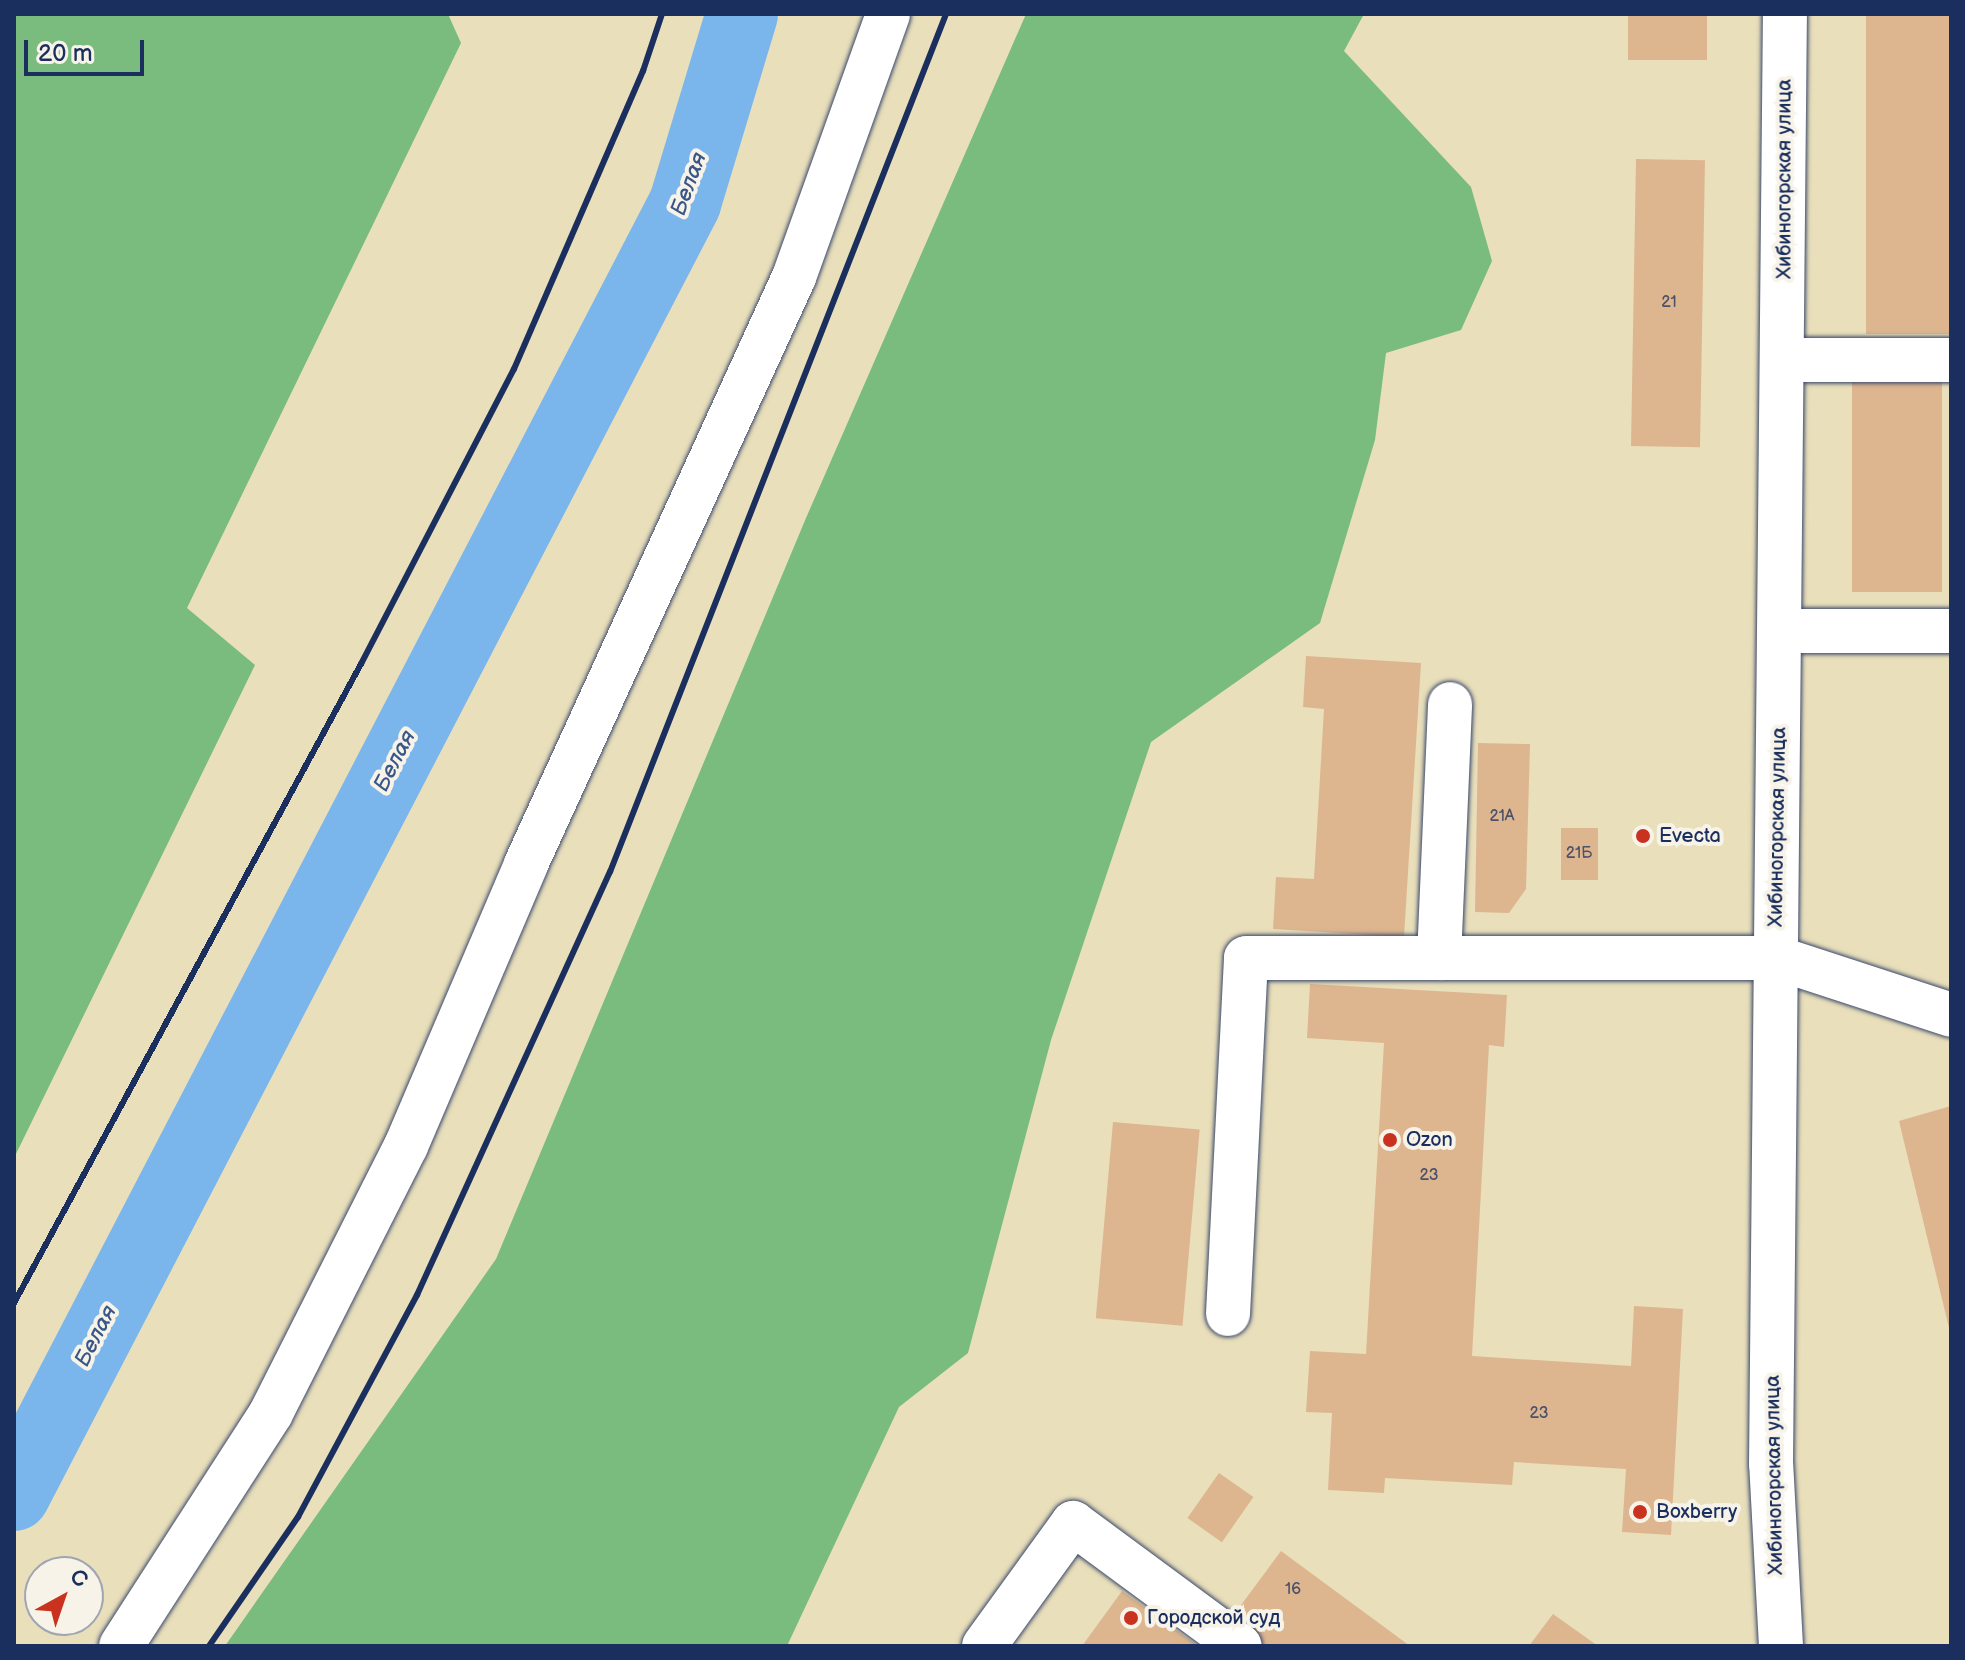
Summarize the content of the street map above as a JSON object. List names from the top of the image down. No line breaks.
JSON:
{"streets":{"street":["Хибиногорская улица"]},"water":["Белая"],"places":["Evecta","Ozon","Boxberry","Городской суд"],"house_numbers":["21","21А","21Б","23","23","16"],"scale_bar":"20 m","north":"top right"}
